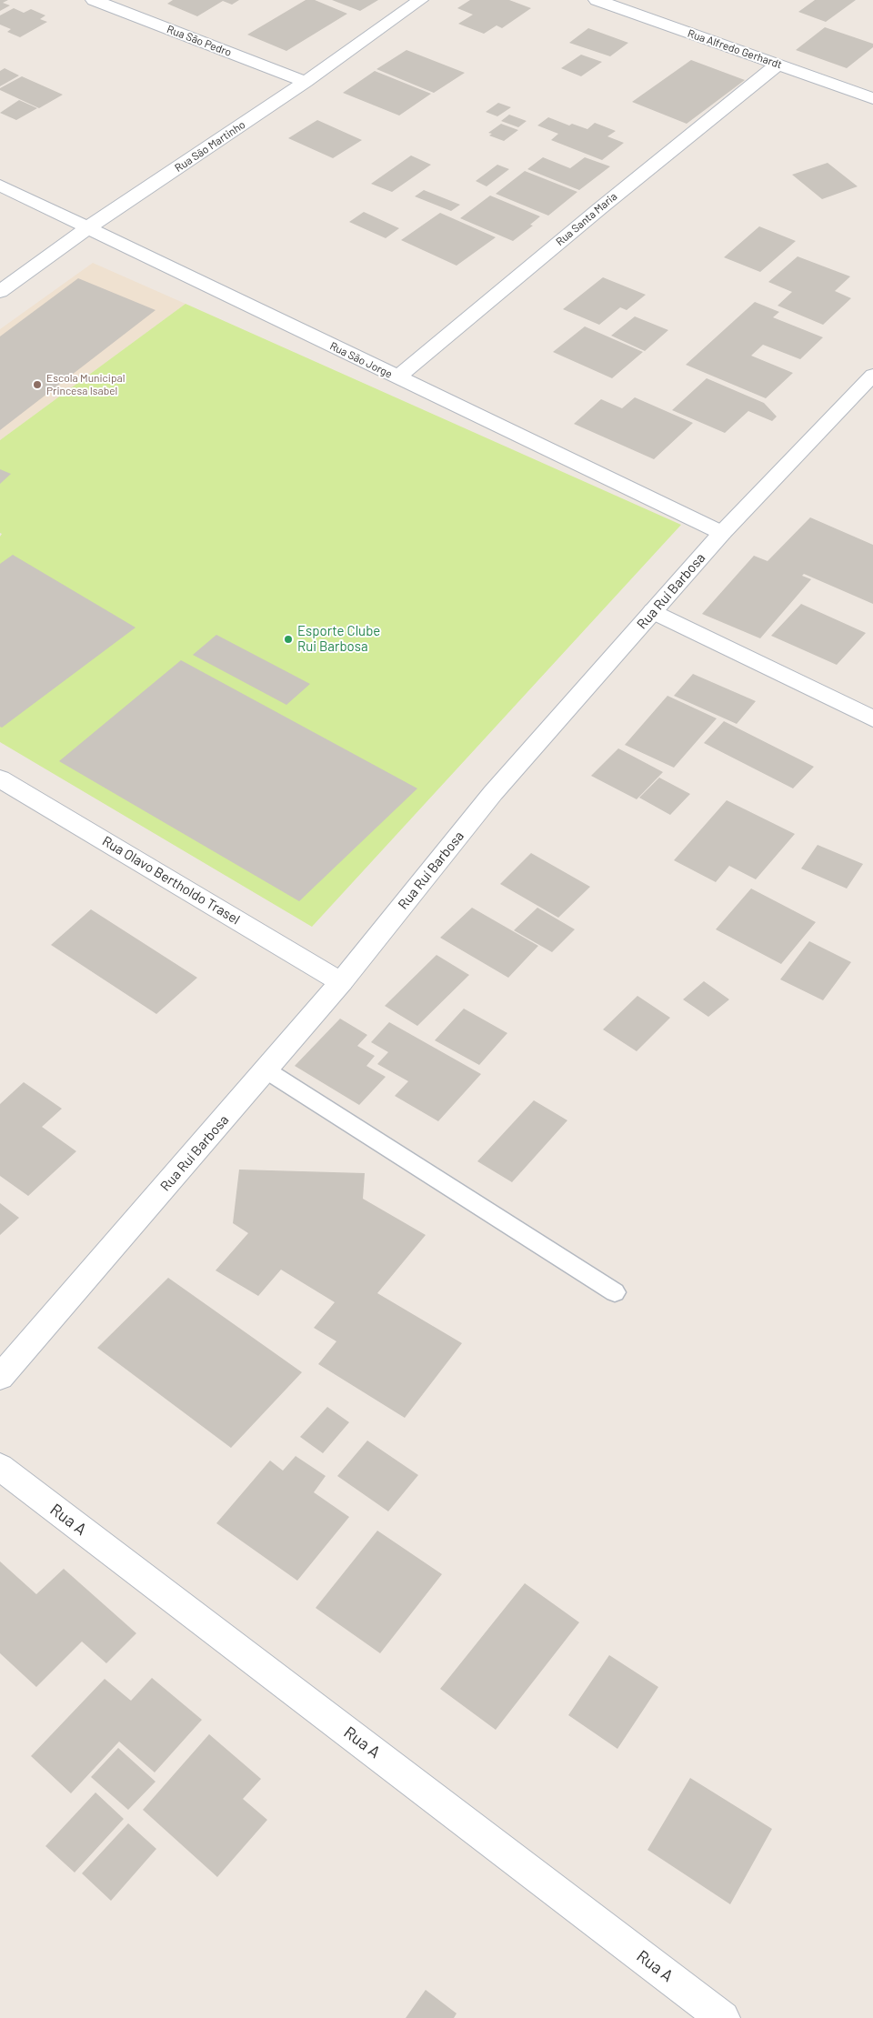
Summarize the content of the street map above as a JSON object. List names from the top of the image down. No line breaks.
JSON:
{"streets":{"street":["Rua São Pedro","Rua Alfredo Gerhardt","Rua São Martinho","Rua Santa Maria","Rua São Jorge","Rua Ruí Barbosa","Rua Olavo Bertholdo Trasel","Rua A"]},"crossings":[["Rua São Pedro","Rua São Martinho"],["Rua Alfredo Gerhardt","Rua Santa Maria"],["Rua São Martinho","Rua São Jorge"],["Rua Santa Maria","Rua São Jorge"],["Rua São Jorge","Rua Ruí Barbosa"],["Rua Ruí Barbosa","Rua Olavo Bertholdo Trasel"]],"places":["Escola Municipal Princesa Isabel","Esporte Clube Rui Barbosa"]}
